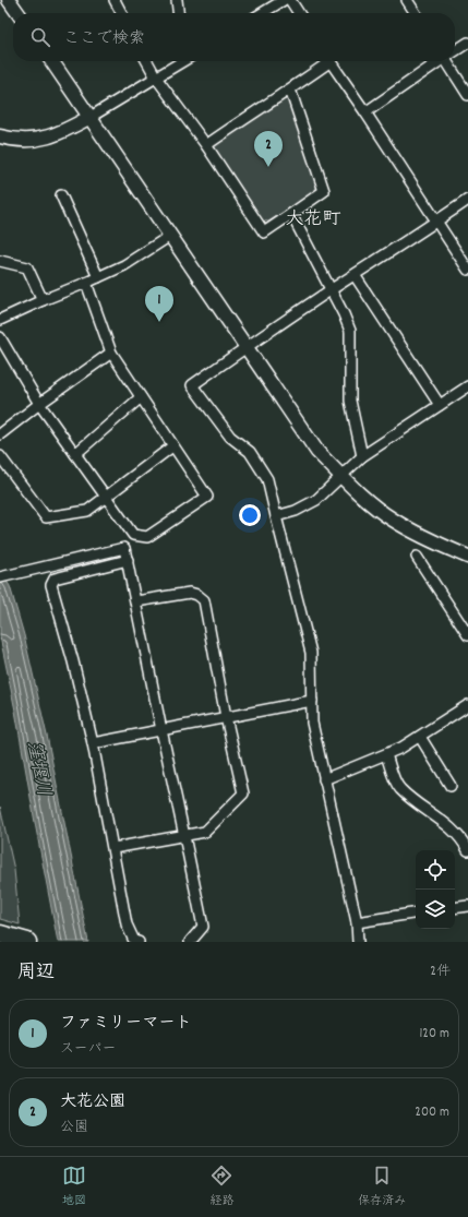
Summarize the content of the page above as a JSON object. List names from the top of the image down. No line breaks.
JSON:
{"districts":["大花町"],"water":["窪堰川"],"page":{"search":"ここで検索","pins":["2","1"],"heading":["周辺","2件"],"list":[{"mark":"1","name":"ファミリーマート","note":"スーパー","value":"120 m"},{"mark":"2","name":"大花公園","note":"公園","value":"200 m"}],"nav":["地図","経路","保存済み"]}}
